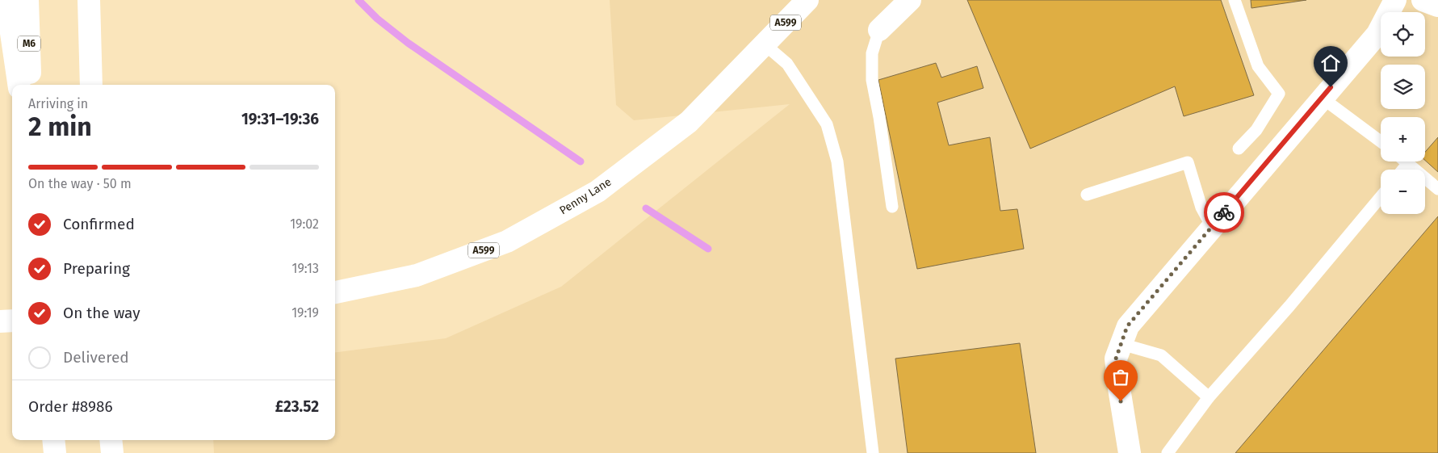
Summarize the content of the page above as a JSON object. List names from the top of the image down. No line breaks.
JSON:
{"streets":{"main road":["A599","M6","Penny Lane"]},"page":{"map_buttons":["+","−"],"heading":["2 min","Arriving in","19:31–19:36"],"panel":["Order #8986","£23.52"],"bar":"On the way · 50 m","list":[["Confirmed","19:02"],["Preparing","19:13"],["On the way","19:19"],"Delivered"]}}
